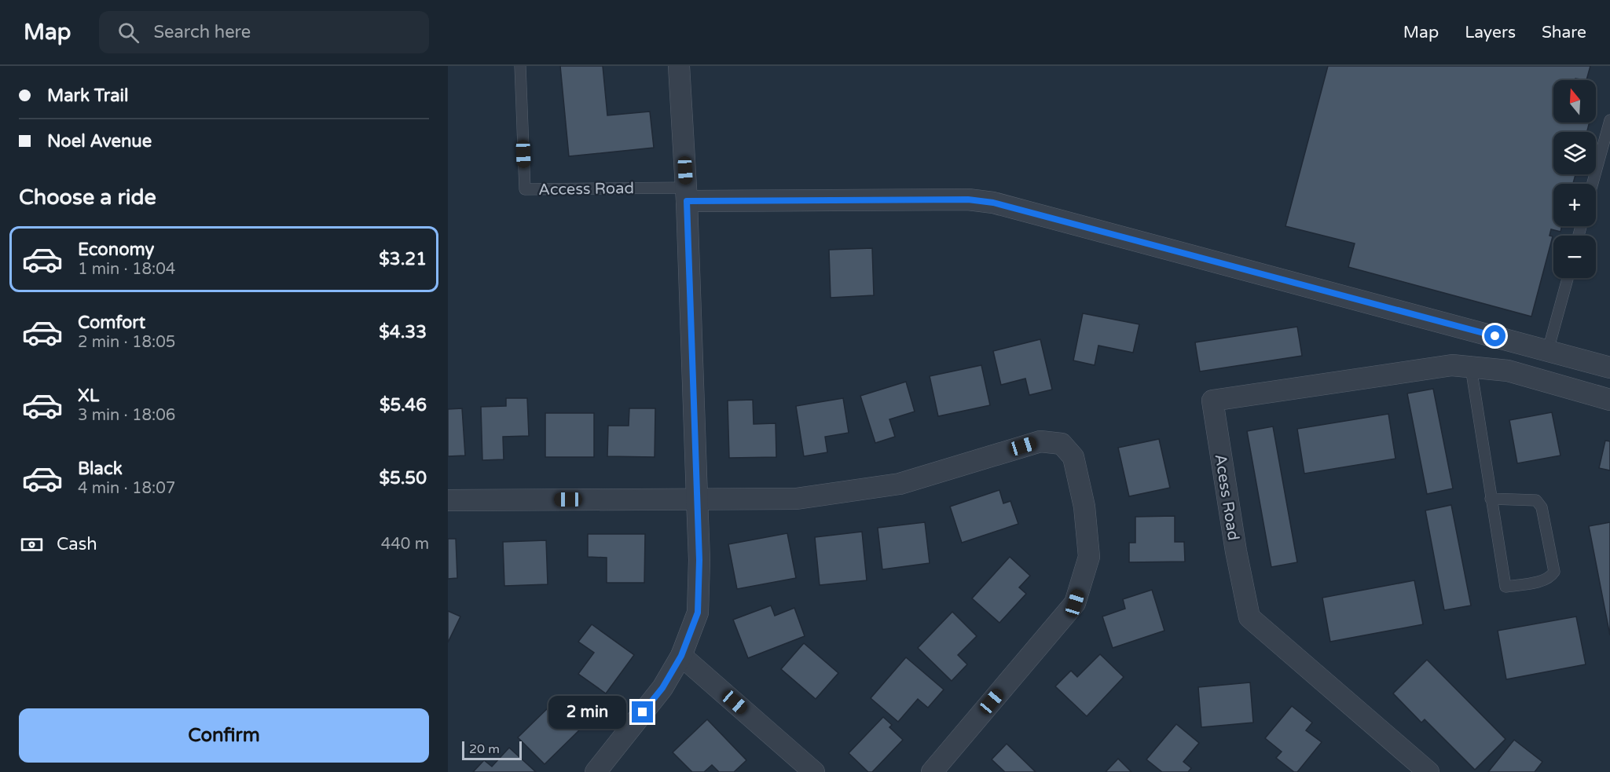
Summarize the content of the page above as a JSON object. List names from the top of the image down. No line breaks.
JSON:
{"streets":{"street":["Acess Road"],"lane":["Access Road"]},"scale_bar":"20 m","north":"top","page":{"header":"Map","search":"Search here","nav":["Map","Layers","Share"],"banner":["Mark Trail","Noel Avenue"],"map_buttons":["+","−"],"heading":"Choose a ride","list":[{"name":"Economy","note":"1 min · 18:04","value":"$3.21"},{"name":"Comfort","note":"2 min · 18:05","value":"$4.33"},{"name":"XL","note":"3 min · 18:06","value":"$5.46"},{"name":"Black","note":"4 min · 18:07","value":"$5.50"}],"pay":["Cash","440 m"],"bubble":"2 min","buttons":"Confirm","scale":"20 m"}}
